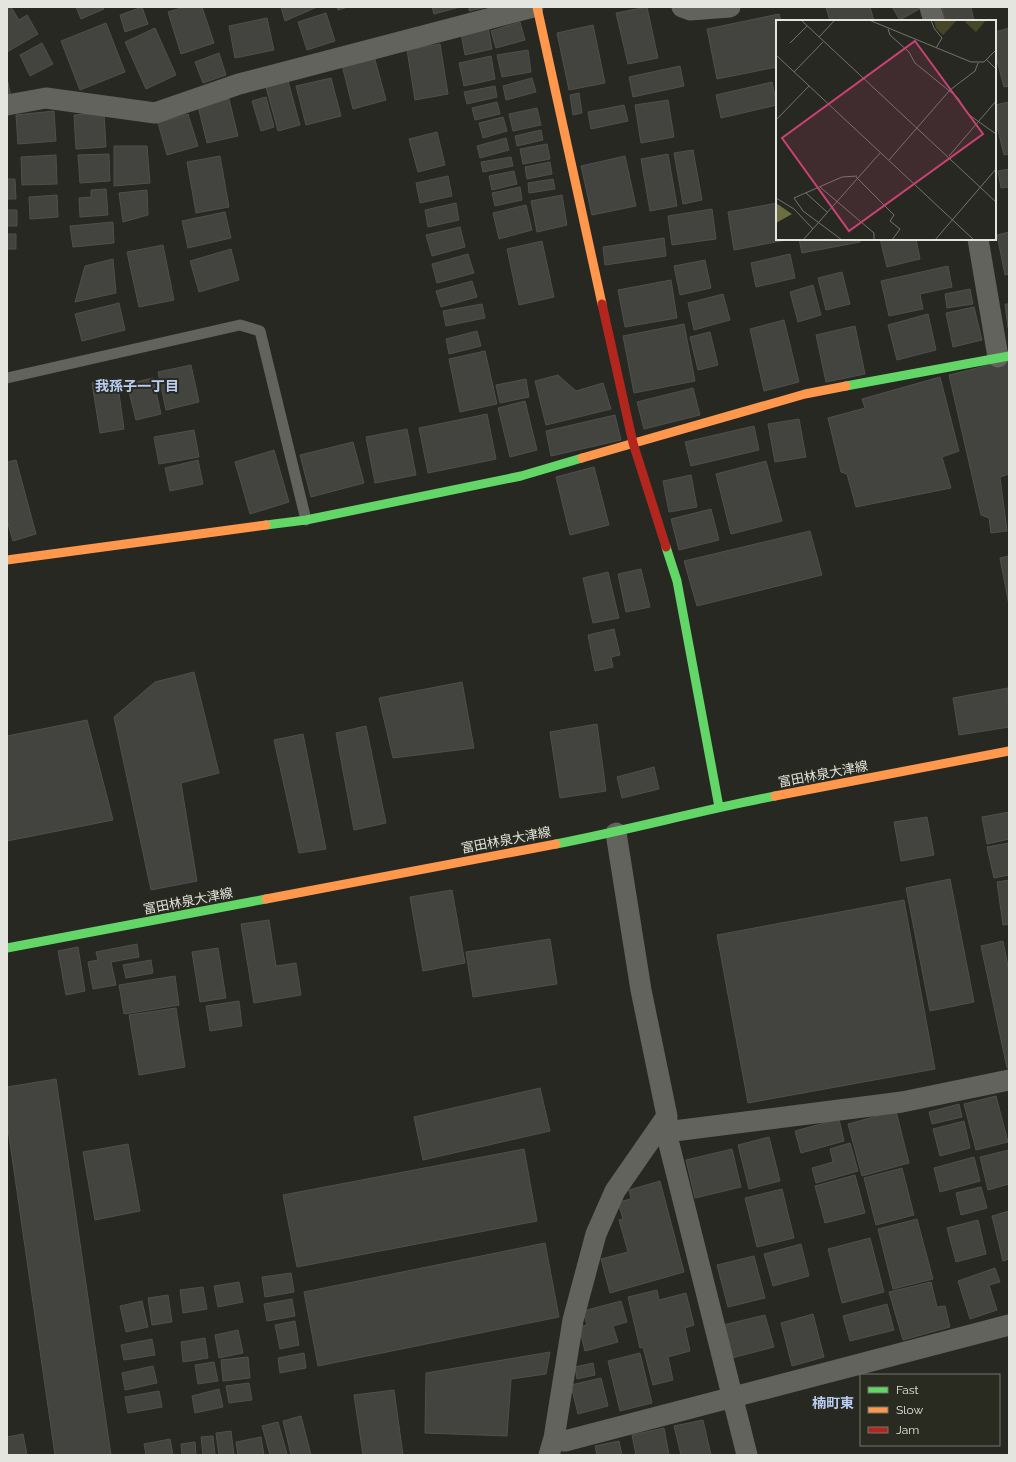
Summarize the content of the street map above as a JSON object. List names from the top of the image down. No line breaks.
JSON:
{"streets":{"street":["富田林泉大津線"]},"districts":["我孫子一丁目","楠町東"],"legend":["Fast","Slow","Jam"]}
